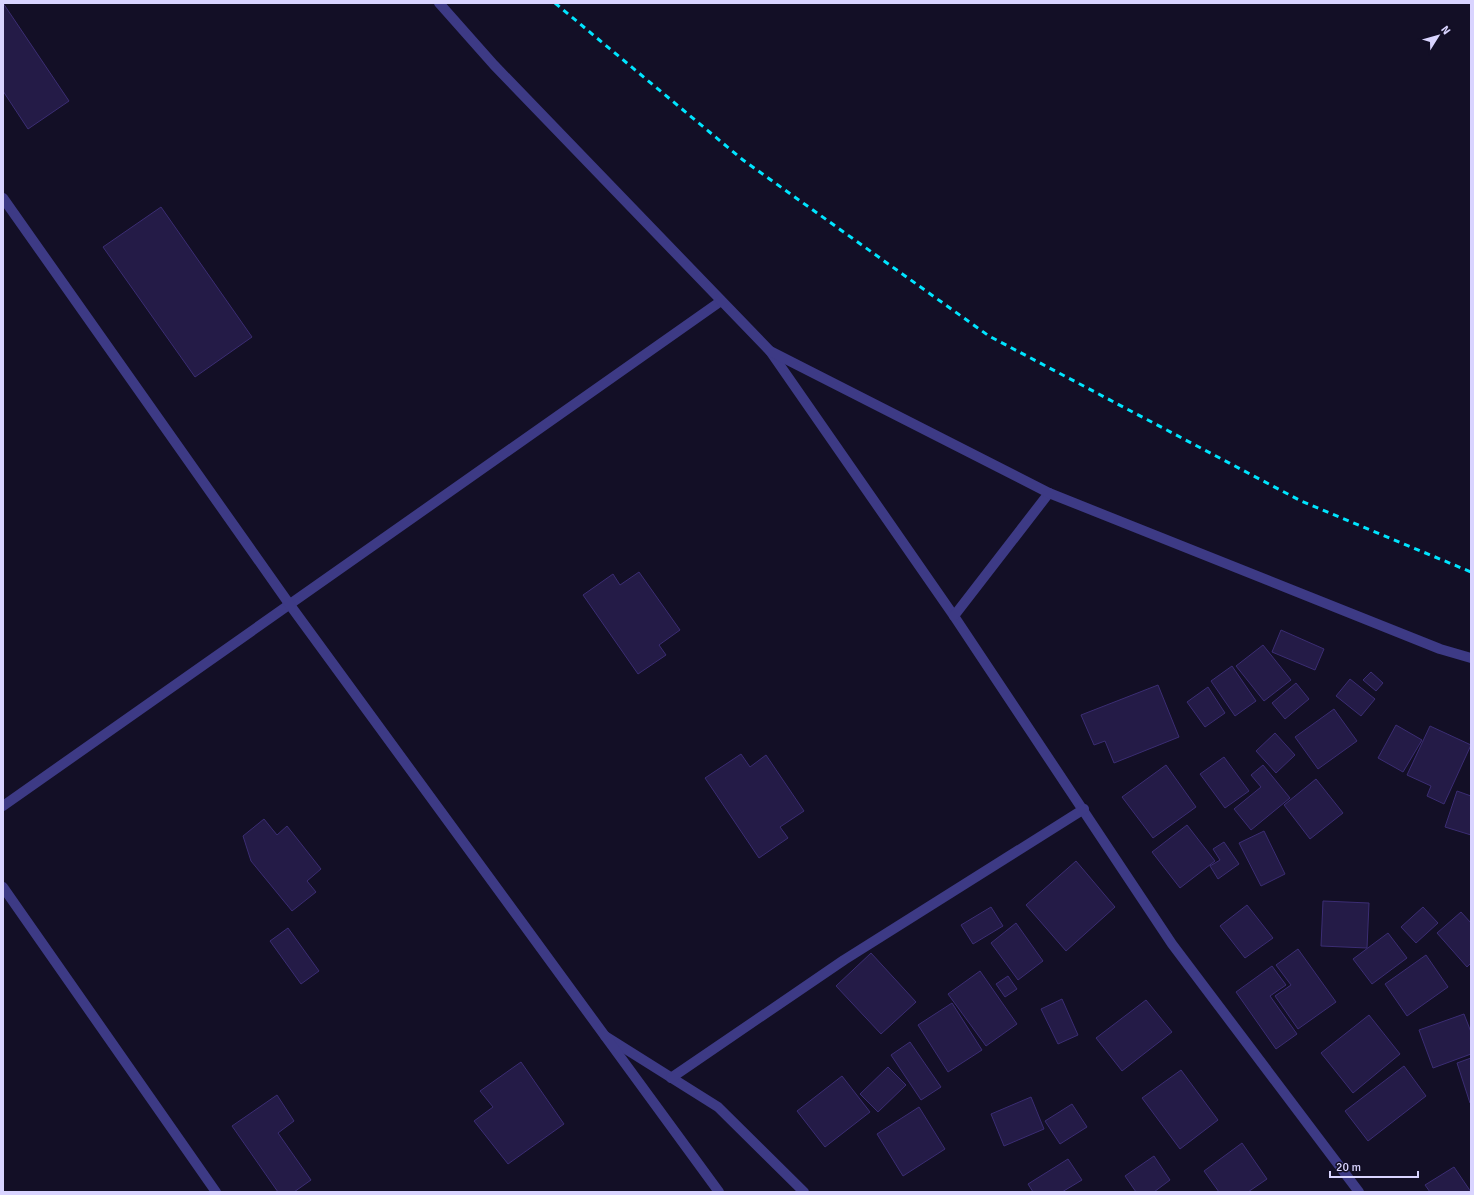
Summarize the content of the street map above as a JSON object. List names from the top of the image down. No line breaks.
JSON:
{"scale_bar":"20 m","north":"top right"}
